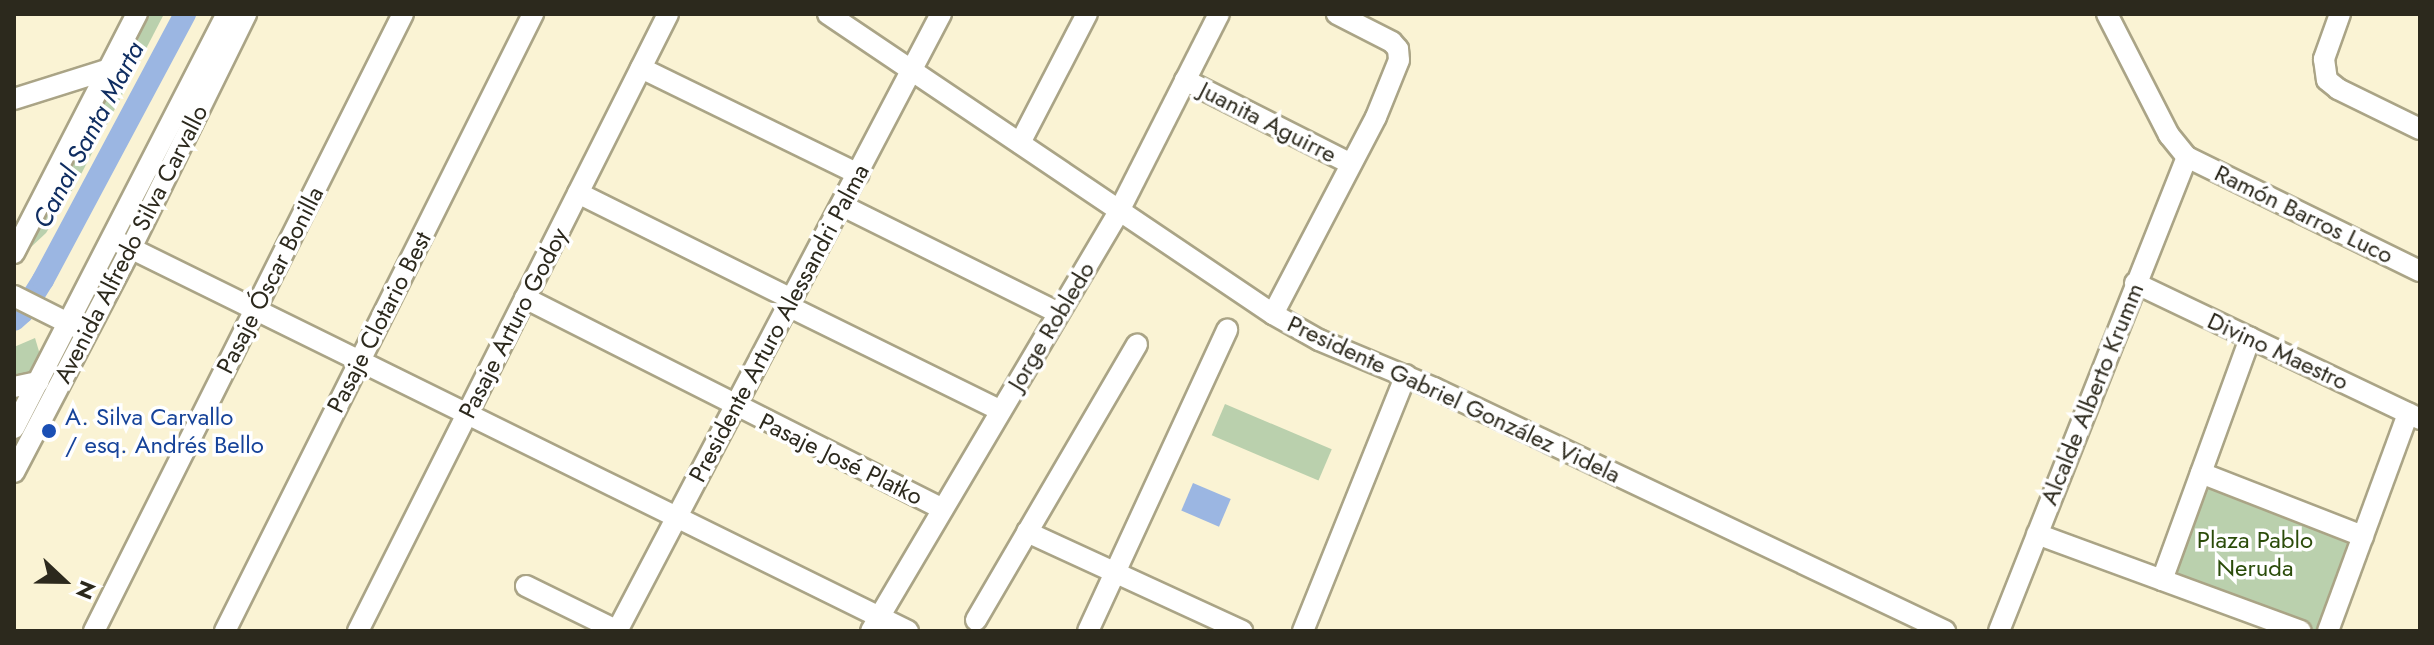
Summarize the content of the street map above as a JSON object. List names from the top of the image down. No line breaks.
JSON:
{"streets":{"street":["Juanita Aguirre","Ramón Barros Luco","Avenida Alfredo Silva Carvallo","Pasaje Óscar Bonilla","Pasaje Clotario Best","Pasaje Arturo Godoy","Presidente Arturo Alessandri Palma","Jorge Robledo","Divino Maestro","Alcalde Alberto Krumm","Presidente Gabriel González Videla","Pasaje José Platko"]},"crossings":[["Juanita Aguirre","Jorge Robledo"],["Ramón Barros Luco","Alcalde Alberto Krumm"],["Pasaje Arturo Godoy","Pasaje José Platko"],["Presidente Arturo Alessandri Palma","Presidente Gabriel González Videla"],["Presidente Arturo Alessandri Palma","Pasaje José Platko"],["Jorge Robledo","Presidente Gabriel González Videla"],["Jorge Robledo","Pasaje José Platko"],["Divino Maestro","Alcalde Alberto Krumm"]],"water":["Canal Santa Marta"],"parks":["Plaza Pablo Neruda"],"places":["A. Silva Carvallo / esq. Andrés Bello"],"north":"right"}
